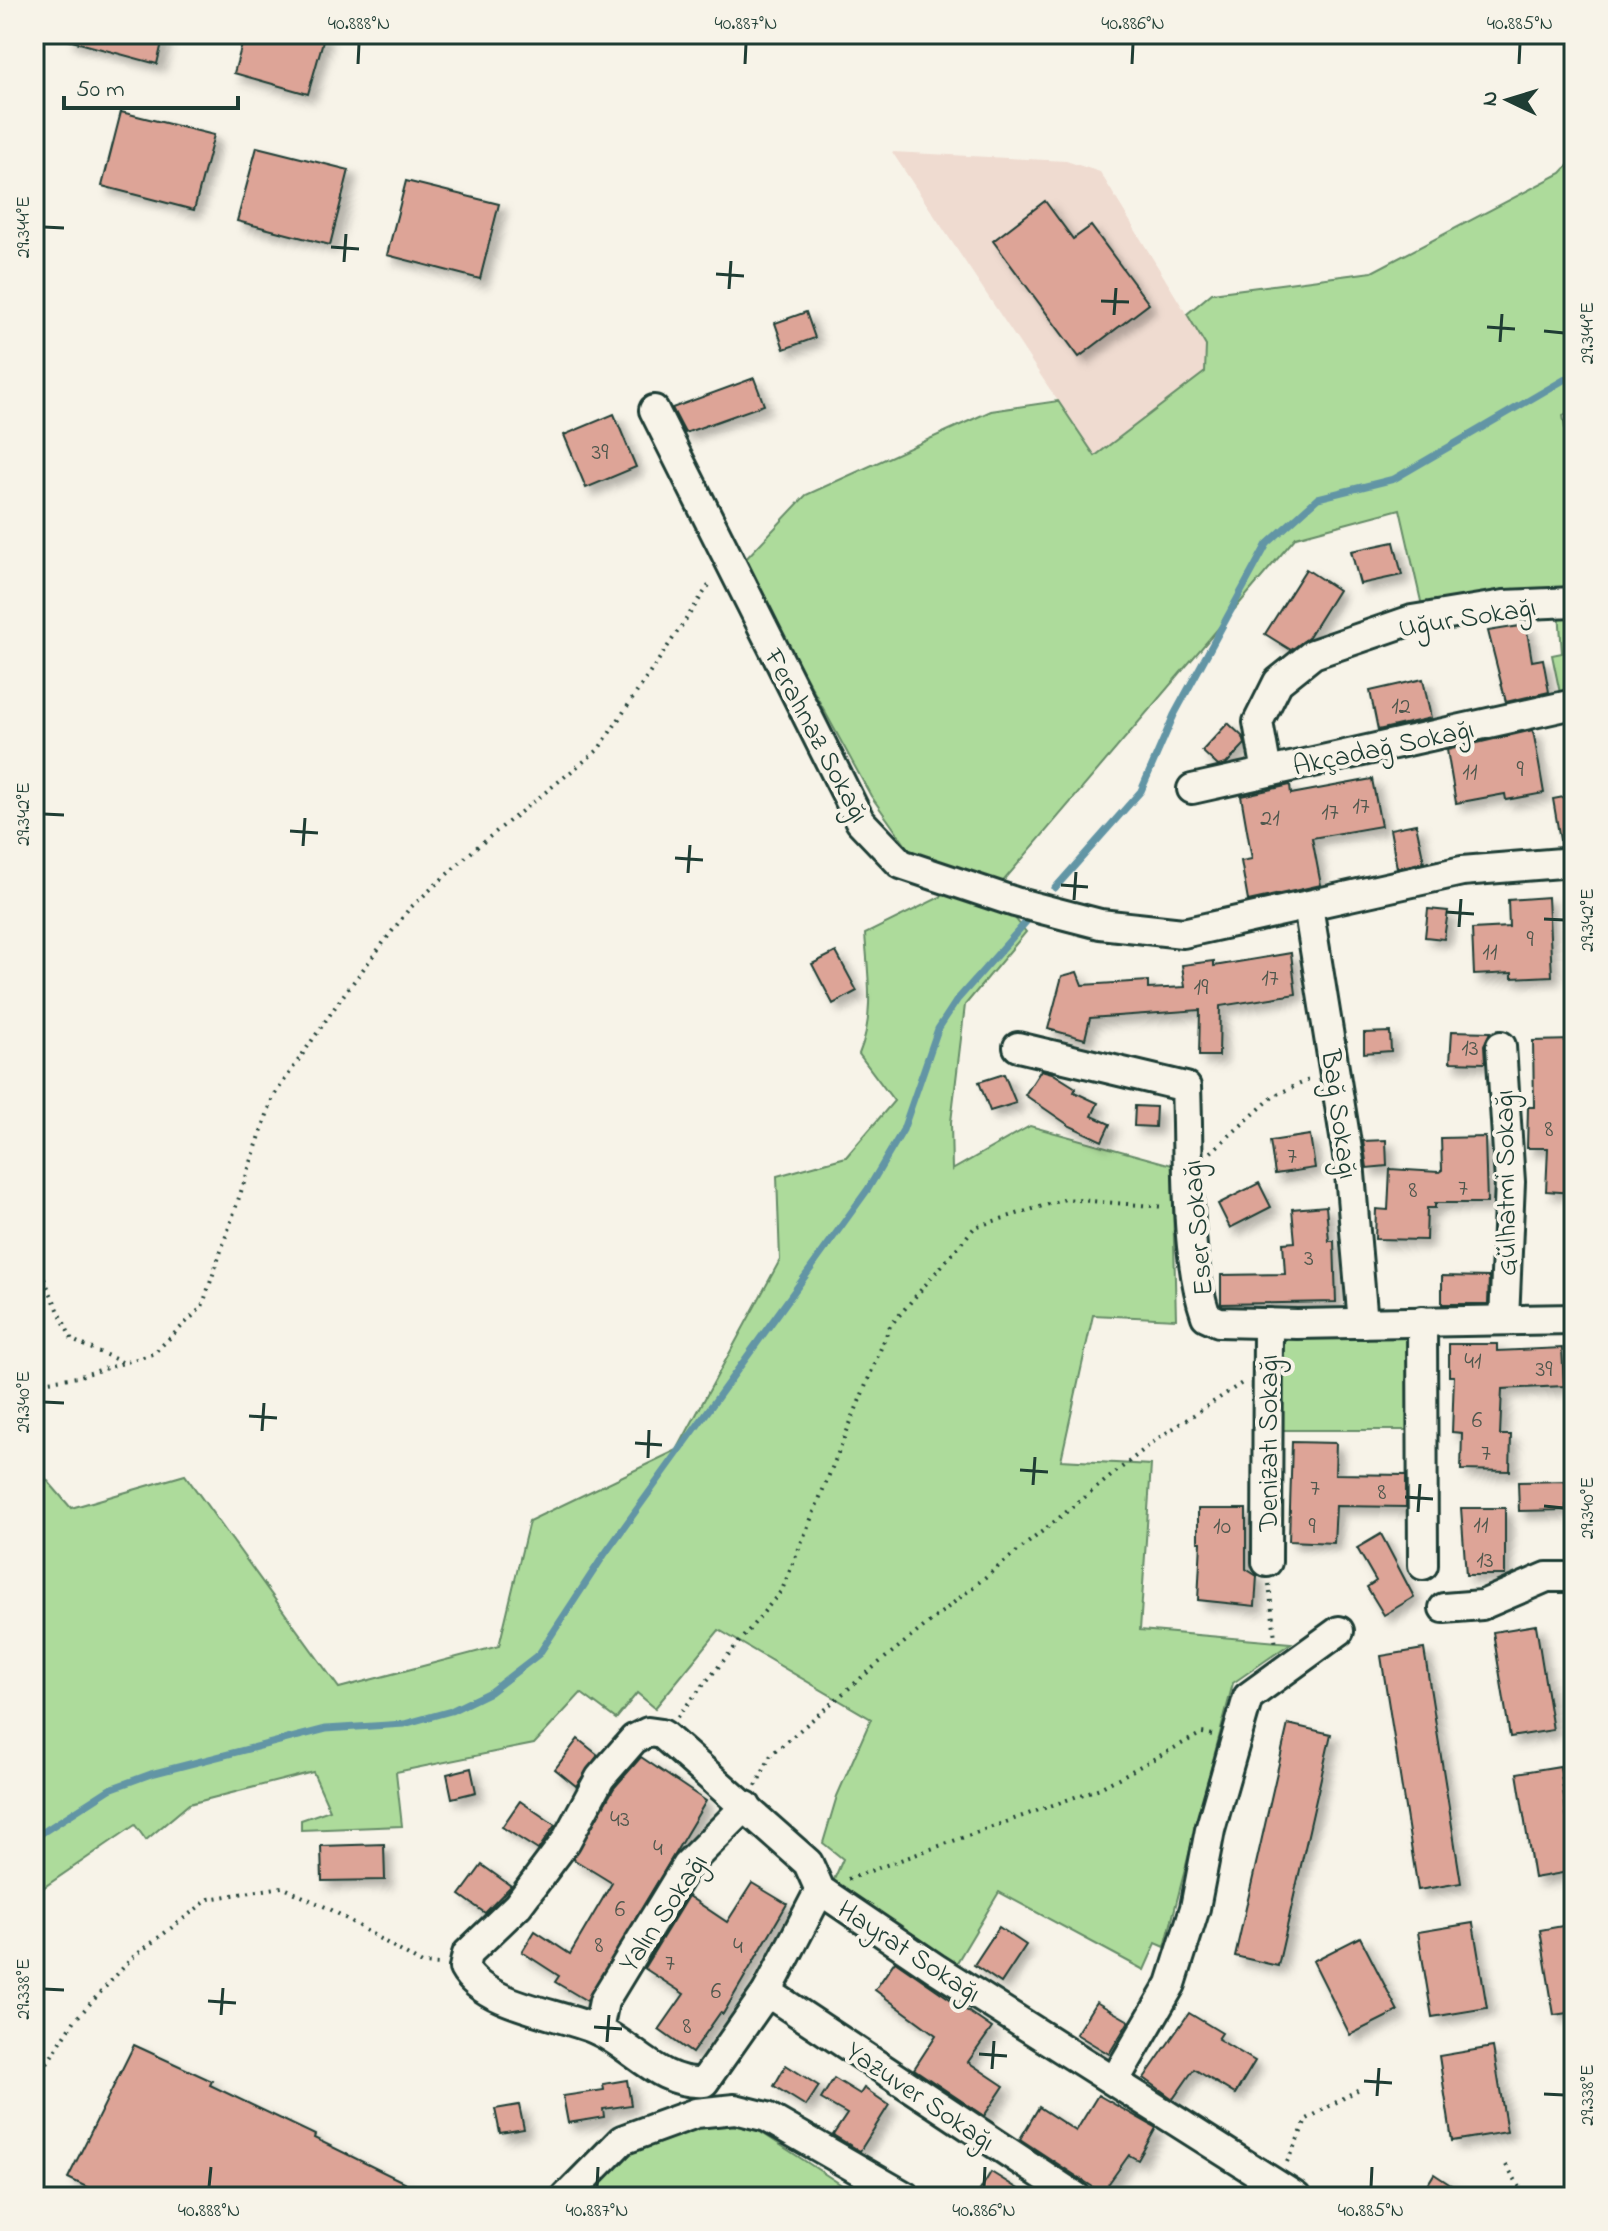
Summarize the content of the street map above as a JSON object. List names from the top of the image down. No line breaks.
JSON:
{"streets":{"street":["Uğur Sokağı","Ferahnaz Sokağı","Akçadağ Sokağı","Bağ Sokağı","Gülhatmi Sokağı","Eser Sokağı","Denizatı Sokağı","Yalın Sokağı","Hayrat Sokağı","Yazuver Sokağı"]},"crossings":[["Uğur Sokağı","Akçadağ Sokağı"],["Ferahnaz Sokağı","Bağ Sokağı"],["Bağ Sokağı","Eser Sokağı"],["Gülhatmi Sokağı","Eser Sokağı"],["Eser Sokağı","Denizatı Sokağı"],["Yalın Sokağı","Hayrat Sokağı"]],"house_numbers":["39","12","9","11","17","17","21","9","11","17","19","13","8","7","7","8","3","41","39","6","7","7","8","11","10","9","13","43","4","6","8","4","7","6","8"],"scale_bar":"50 m","north":"left","coordinates":["40.888°N","40.887°N","40.886°N","40.885°N","29.344°E","29.342°E","29.340°E","29.338°E"]}
